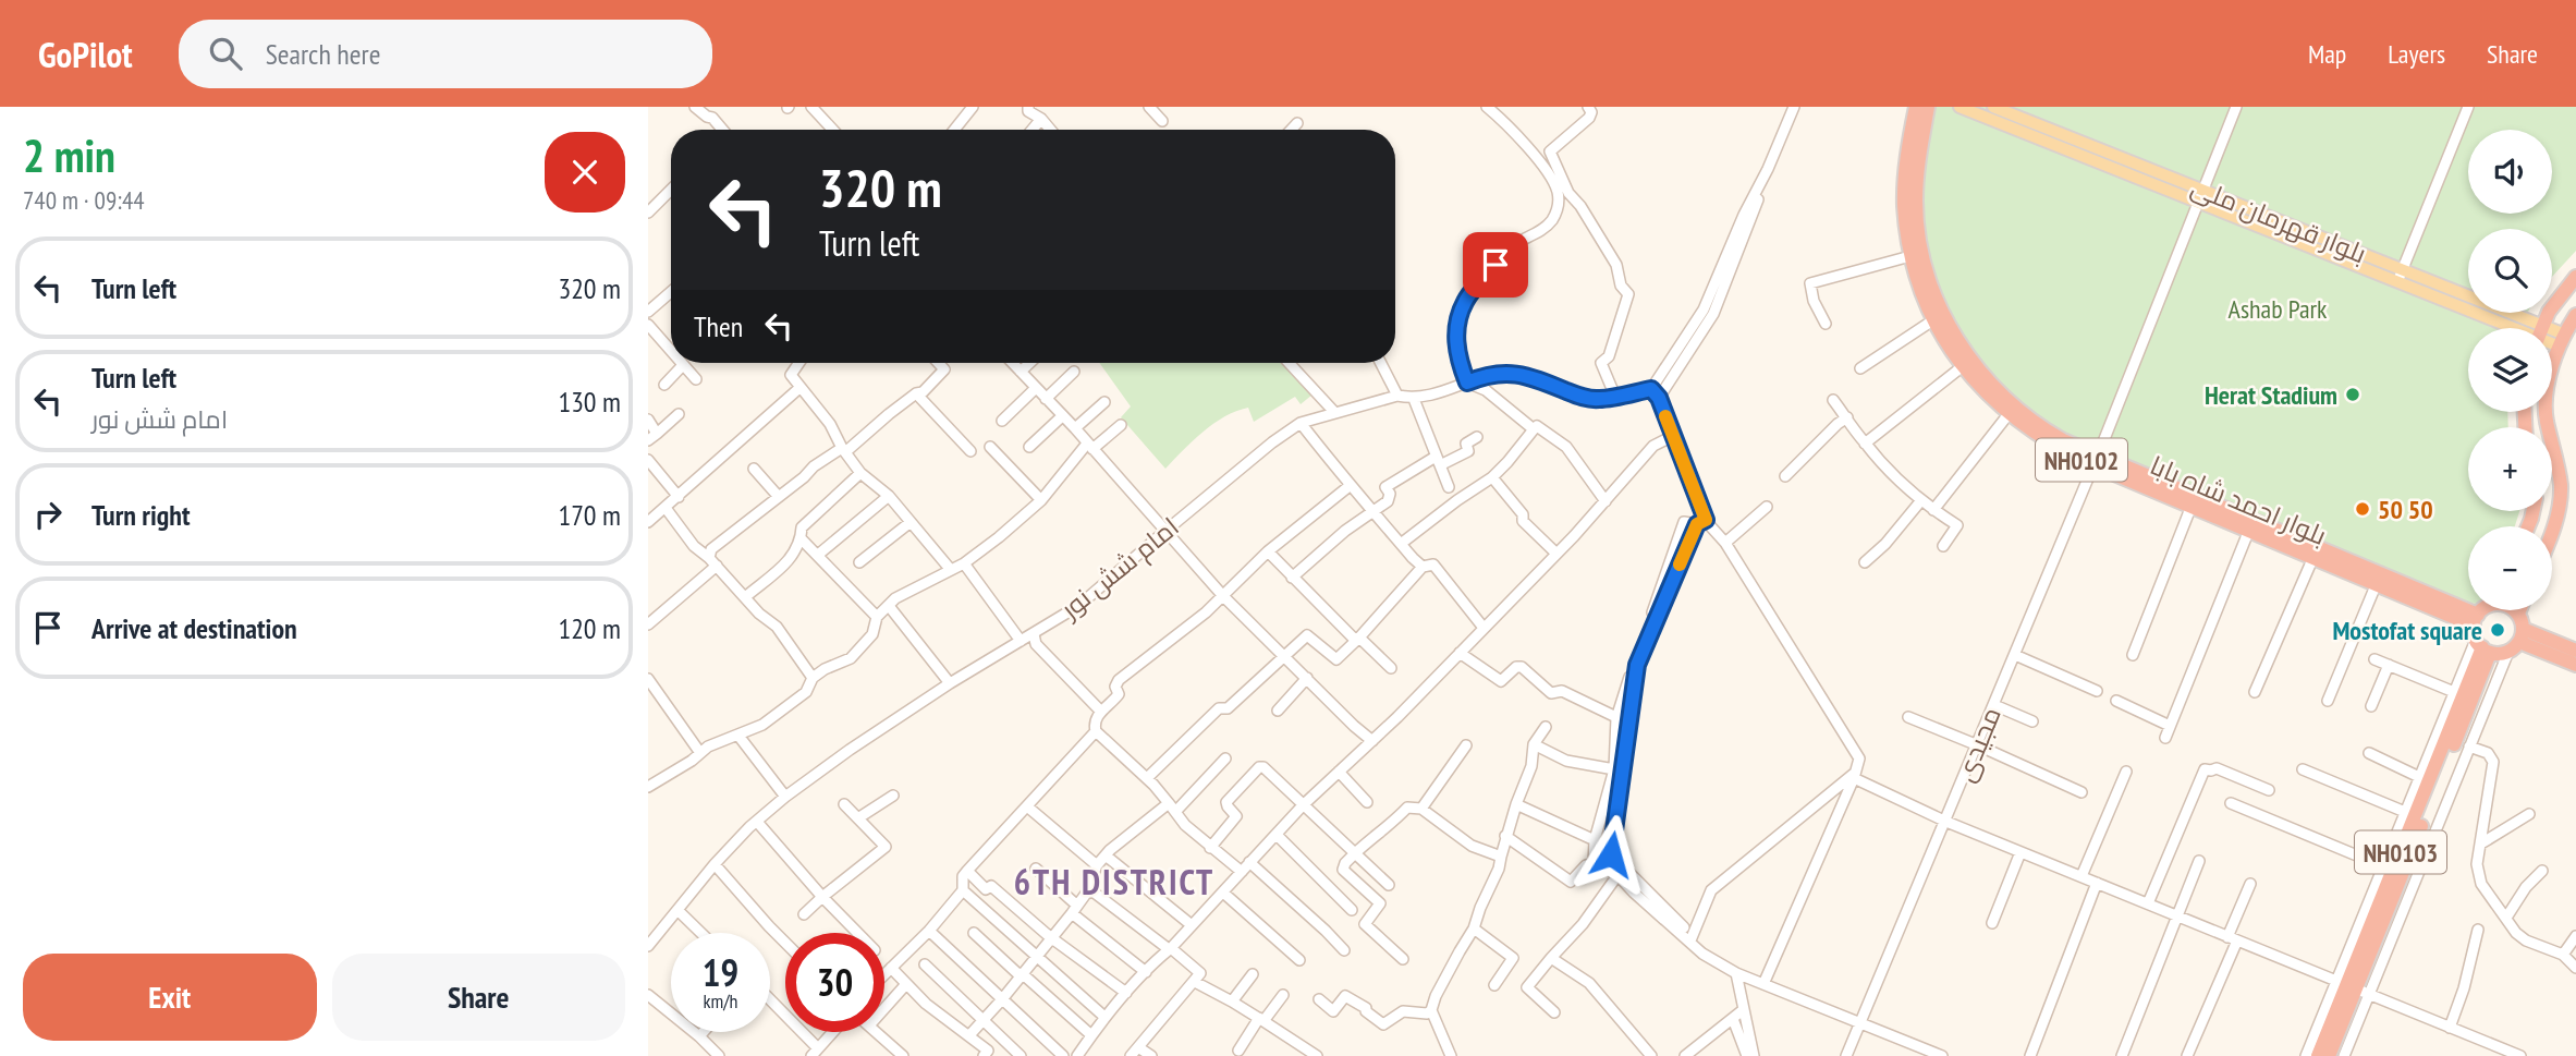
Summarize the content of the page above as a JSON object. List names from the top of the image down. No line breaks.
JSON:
{"streets":{"highway":["NH0102","بلوار احمد شاه بابا","NH0103"],"main road":["بلوار قهرمان ملی"],"street":["امام شش نور","مجیدی"]},"crossings":[["بلوار قهرمان ملی","مجیدی"],["بلوار احمد شاه بابا","مجیدی"],["بلوار احمد شاه بابا","NH0103"]],"districts":["6TH DISTRICT"],"parks":["Ashab Park"],"places":["Herat Stadium","50 50","Mostofat square"],"page":{"header":"GoPilot","search":"Search here","nav":["Map","Layers","Share"],"heading":["2 min","740 m · 09:44"],"map_buttons":["+","−"],"turn":["320 m","Turn left"],"list":[{"name":"Turn left","value":"320 m"},{"name":"Turn left","note":"امام شش نور","value":"130 m"},{"name":"Turn right","value":"170 m"},{"name":"Arrive at destination","value":"120 m"}],"then":"Then","speed":"19 km/h","limit":"30","buttons":["Exit","Share"]}}
